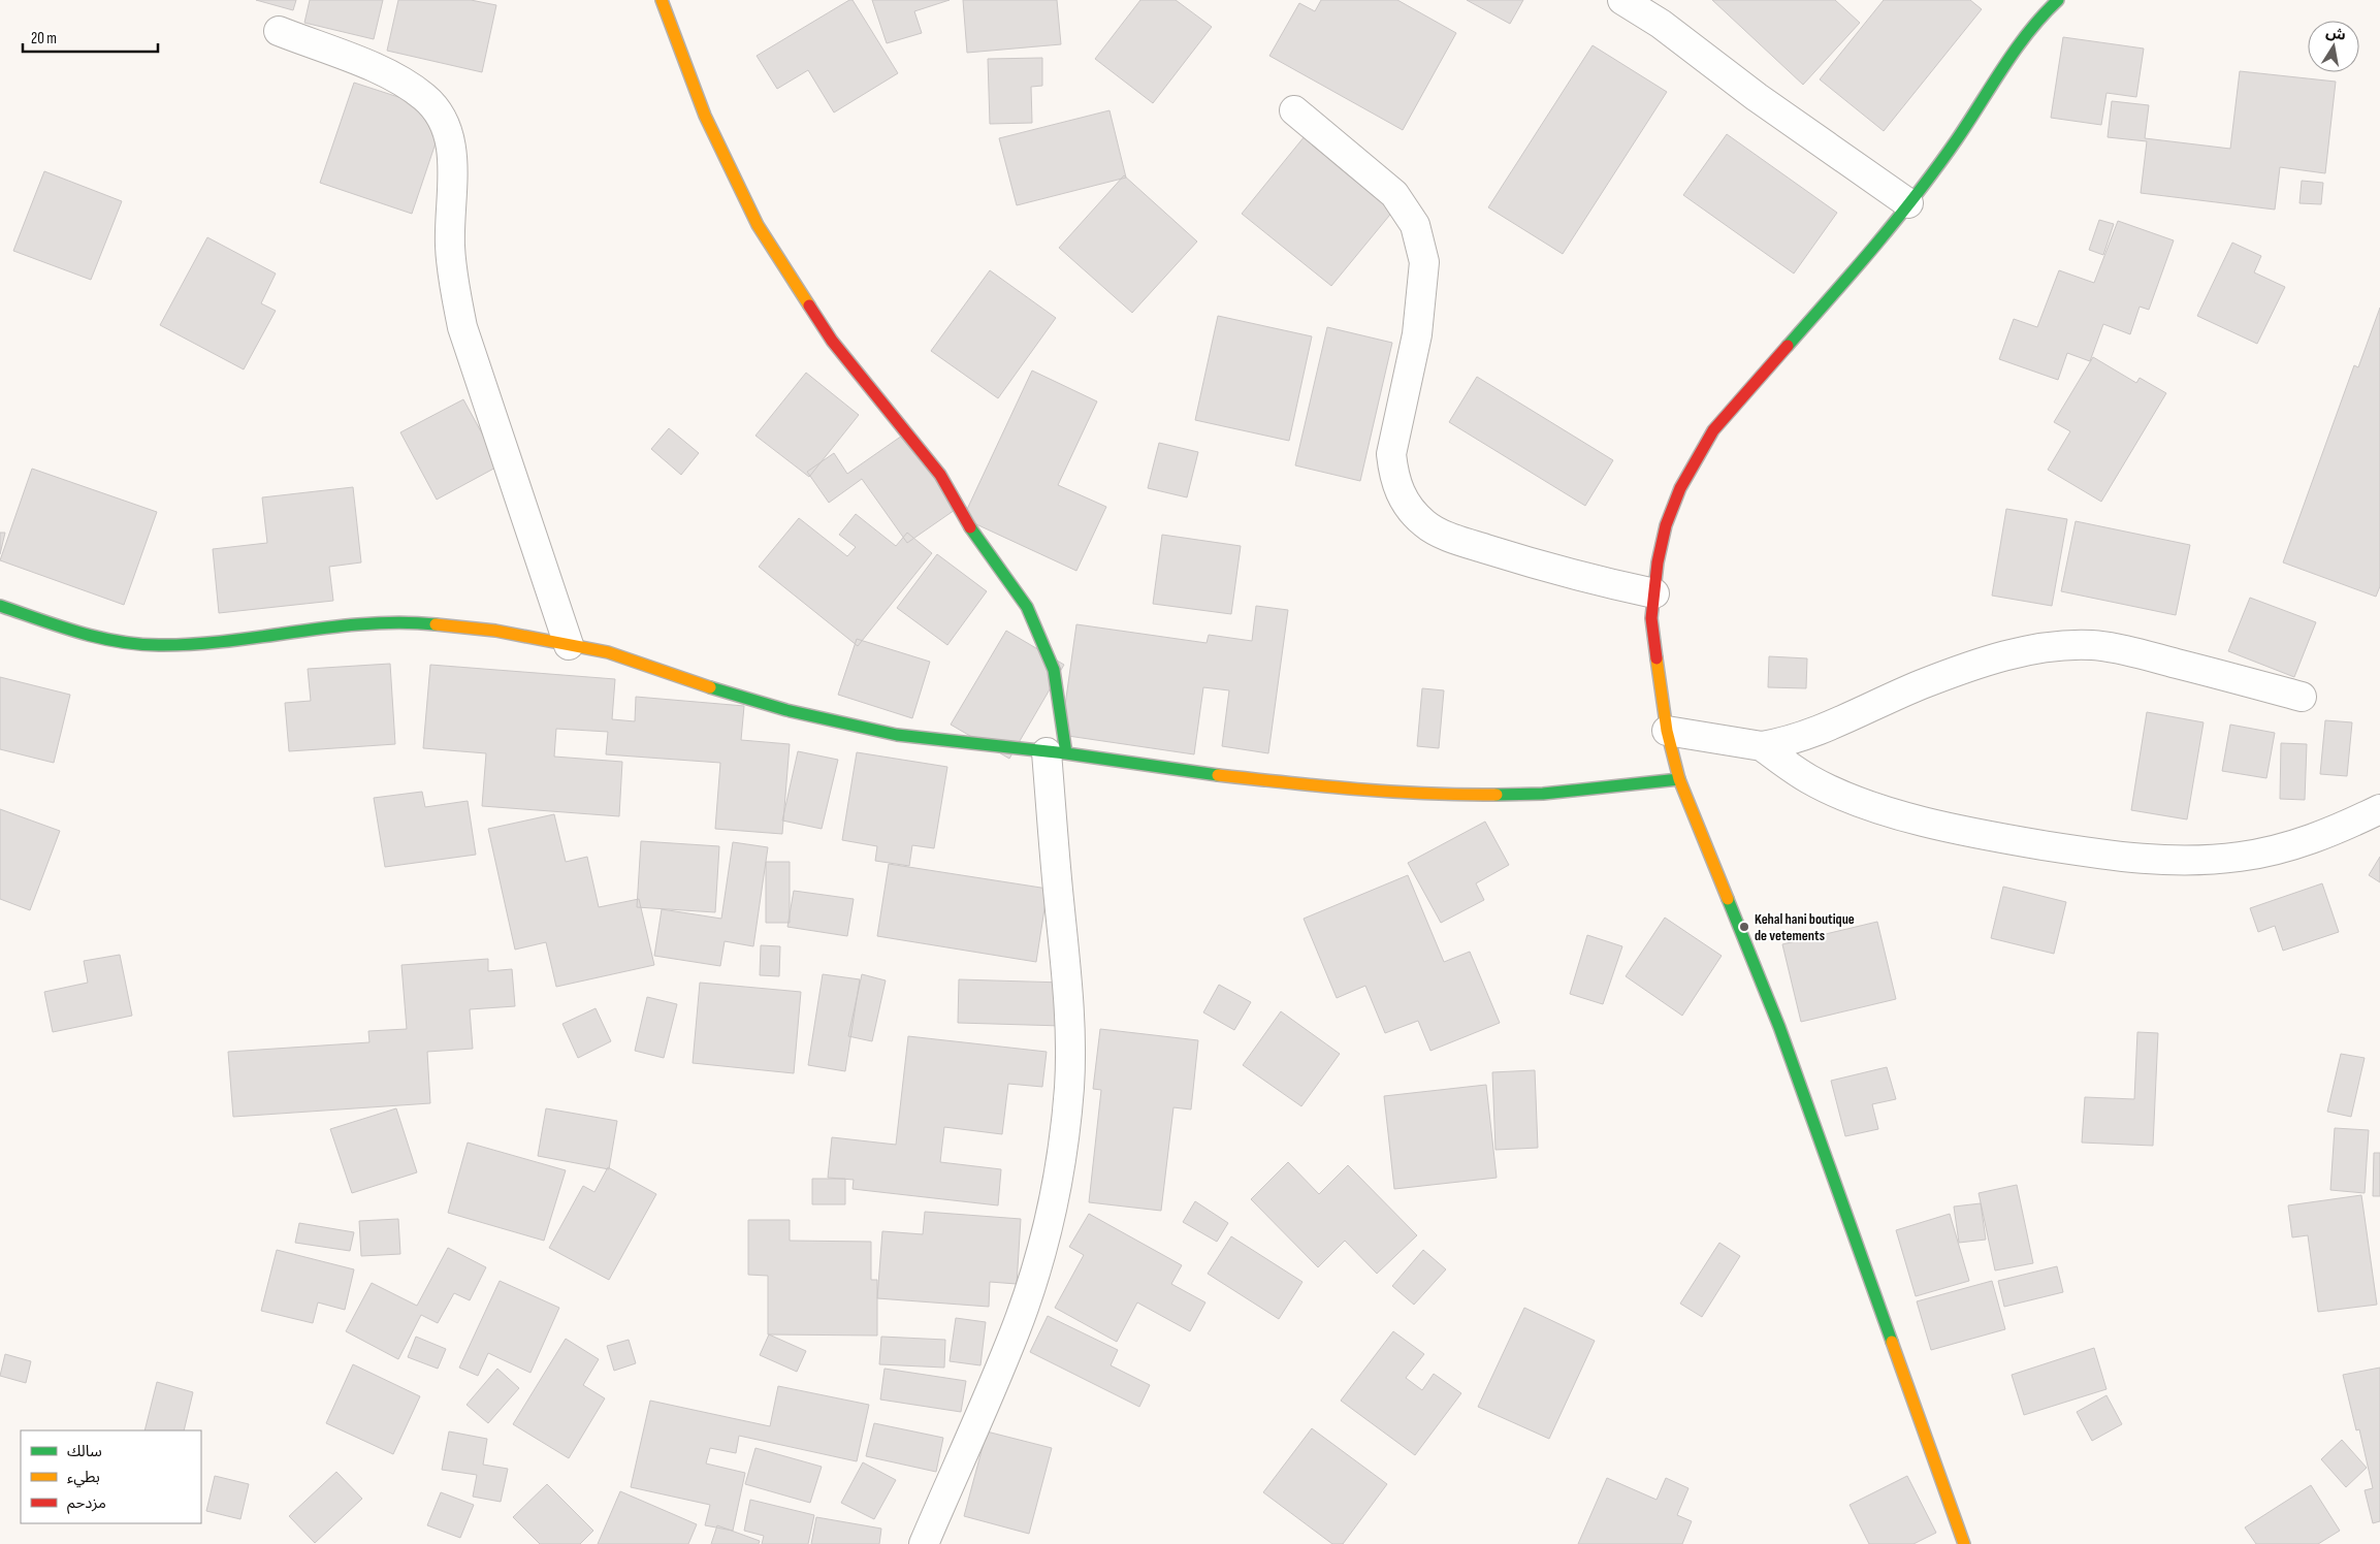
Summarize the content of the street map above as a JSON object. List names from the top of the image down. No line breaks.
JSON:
{"places":["Kehal hani boutique de vetements"],"legend":["سالك","بطيء","مزدحم"],"scale_bar":"20 m","north":"top"}
